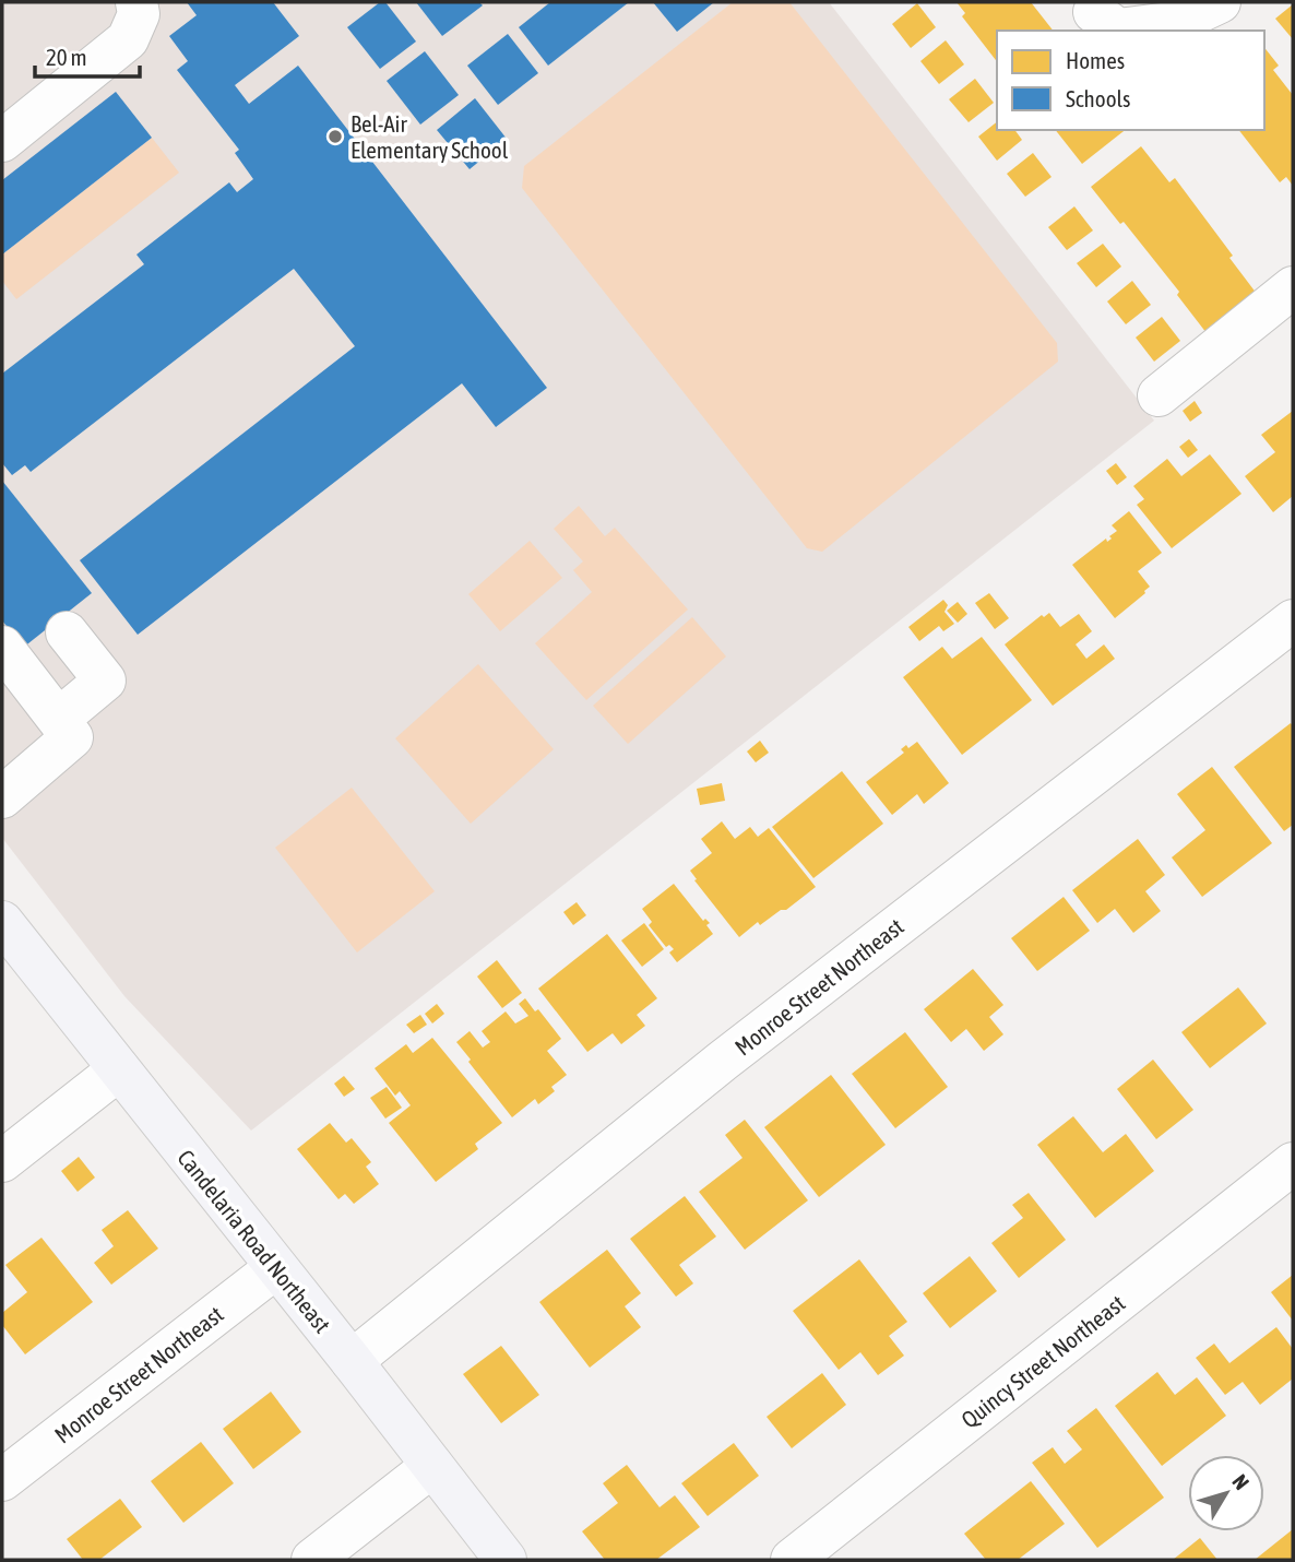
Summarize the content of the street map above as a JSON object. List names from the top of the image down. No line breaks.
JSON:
{"streets":{"main road":["Candelaria Road Northeast"],"street":["Monroe Street Northeast","Quincy Street Northeast"]},"crossings":[["Monroe Street Northeast","Candelaria Road Northeast"]],"places":["Bel-Air Elementary School"],"legend":["Homes","Schools"],"scale_bar":"20 m","north":"top right"}
